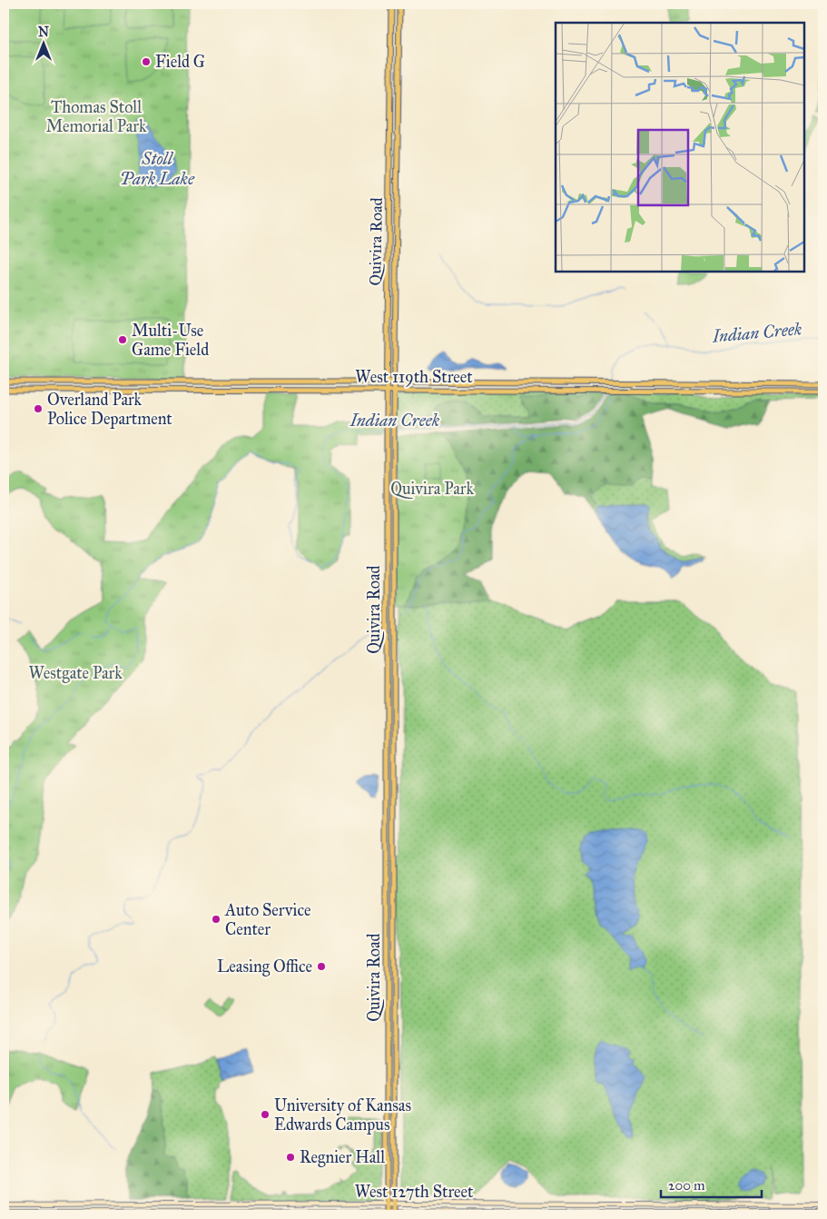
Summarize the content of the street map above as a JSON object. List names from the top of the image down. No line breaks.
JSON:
{"streets":{"main road":["Quivira Road","West 119th Street","West 127th Street"]},"crossings":[["Quivira Road","West 119th Street"],["Quivira Road","West 127th Street"]],"water":["Stoll Park Lake","Indian Creek"],"parks":["Thomas Stoll Memorial Park","Quivira Park","Westgate Park"],"places":["Field G","Multi-Use Game Field","Overland Park Police Department","Auto Service Center","Leasing Office","University of Kansas Edwards Campus","Regnier Hall"],"scale_bar":"200 m","north":"top"}
